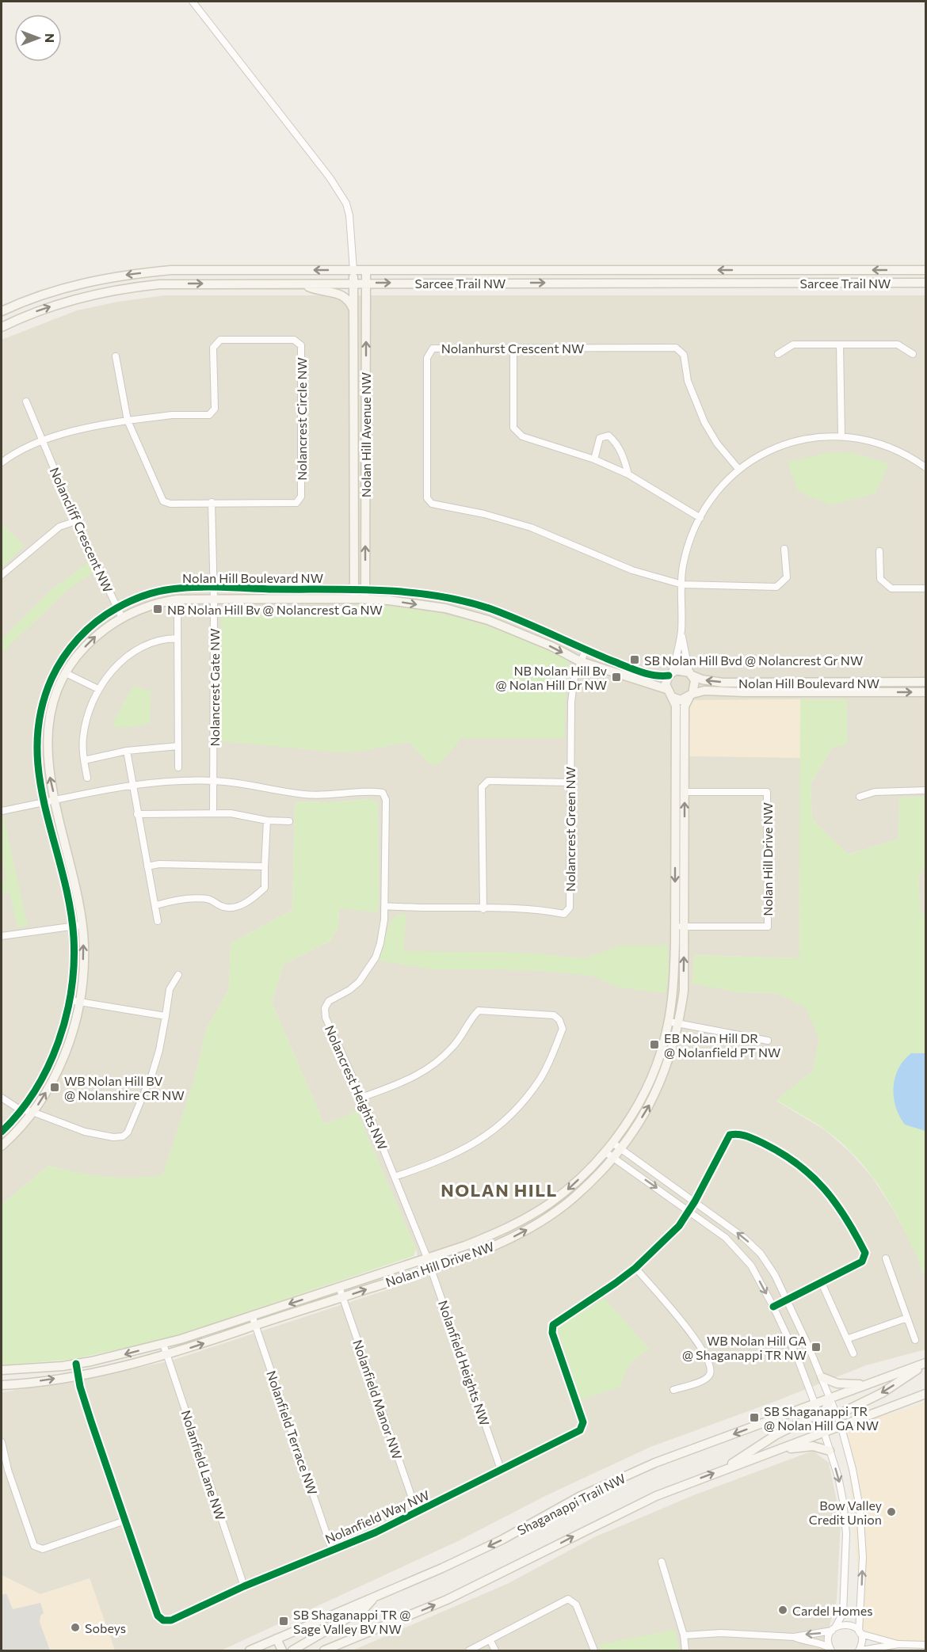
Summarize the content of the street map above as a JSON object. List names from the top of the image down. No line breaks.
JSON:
{"streets":{"street":["Sarcee Trail NW","Nolanhurst Crescent NW","Nolancrest Circle NW","Nolan Hill Avenue NW","Nolancliff Crescent NW","Nolan Hill Boulevard NW","Nolancrest Gate NW","Nolancrest Green NW","Nolan Hill Drive NW","Nolancrest Heights NW","Nolanfield Heights NW","Nolanfield Manor NW","Nolanfield Terrace NW","Nolanfield Lane NW","Shaganappi Trail NW","Nolanfield Way NW"]},"crossings":[["Sarcee Trail NW","Nolan Hill Avenue NW"],["Nolan Hill Avenue NW","Nolan Hill Boulevard NW"],["Nolancliff Crescent NW","Nolan Hill Boulevard NW"],["Nolan Hill Boulevard NW","Nolancrest Gate NW"],["Nolan Hill Boulevard NW","Nolancrest Green NW"],["Nolan Hill Boulevard NW","Nolan Hill Drive NW"],["Nolan Hill Boulevard NW","Nolancrest Heights NW"],["Nolancrest Gate NW","Nolancrest Heights NW"],["Nolancrest Green NW","Nolancrest Heights NW"],["Nolan Hill Drive NW","Nolancrest Heights NW"],["Nolan Hill Drive NW","Nolanfield Heights NW"],["Nolan Hill Drive NW","Nolanfield Manor NW"],["Nolan Hill Drive NW","Nolanfield Terrace NW"],["Nolan Hill Drive NW","Nolanfield Lane NW"],["Nolan Hill Drive NW","Nolanfield Way NW"],["Nolancrest Heights NW","Nolanfield Heights NW"],["Nolanfield Heights NW","Nolanfield Way NW"],["Nolanfield Manor NW","Nolanfield Way NW"],["Nolanfield Terrace NW","Nolanfield Way NW"],["Nolanfield Lane NW","Nolanfield Way NW"]],"districts":["NOLAN HILL"],"places":{"transit":["NB Nolan Hill Bv @ Nolancrest Ga NW","SB Nolan Hill Bvd @ Nolancrest Gr NW","NB Nolan Hill Bv @ Nolan Hill Dr NW","EB Nolan Hill DR @ Nolanfield PT NW","WB Nolan Hill BV @ Nolanshire CR NW","WB Nolan Hill GA @ Shaganappi TR NW","SB Shaganappi TR @ Nolan Hill GA NW","SB Shaganappi TR @ Sage Valley BV NW"],"other":["Bow Valley Credit Union","Cardel Homes","Sobeys"]},"north":"right"}
